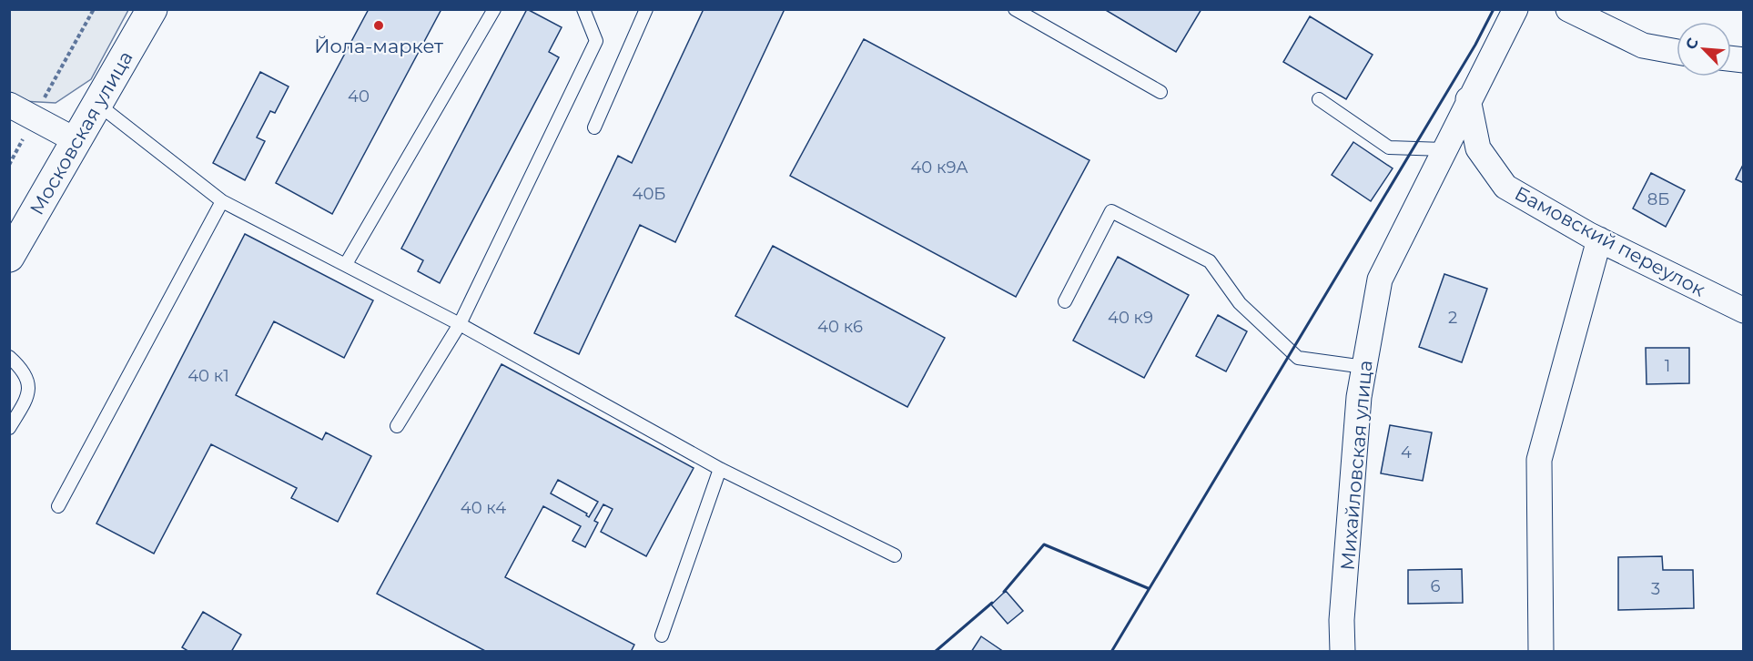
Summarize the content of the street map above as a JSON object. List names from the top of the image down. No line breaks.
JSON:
{"streets":{"main road":["Московская улица"],"street":["Бамовский переулок","Михайловская улица"]},"places":["Йола-маркет"],"house_numbers":["40","40 к9А","40Б","8Б","40 к9","2","40 к6","1","40 к1","4","40 к4","6","3"],"north":"top left"}
